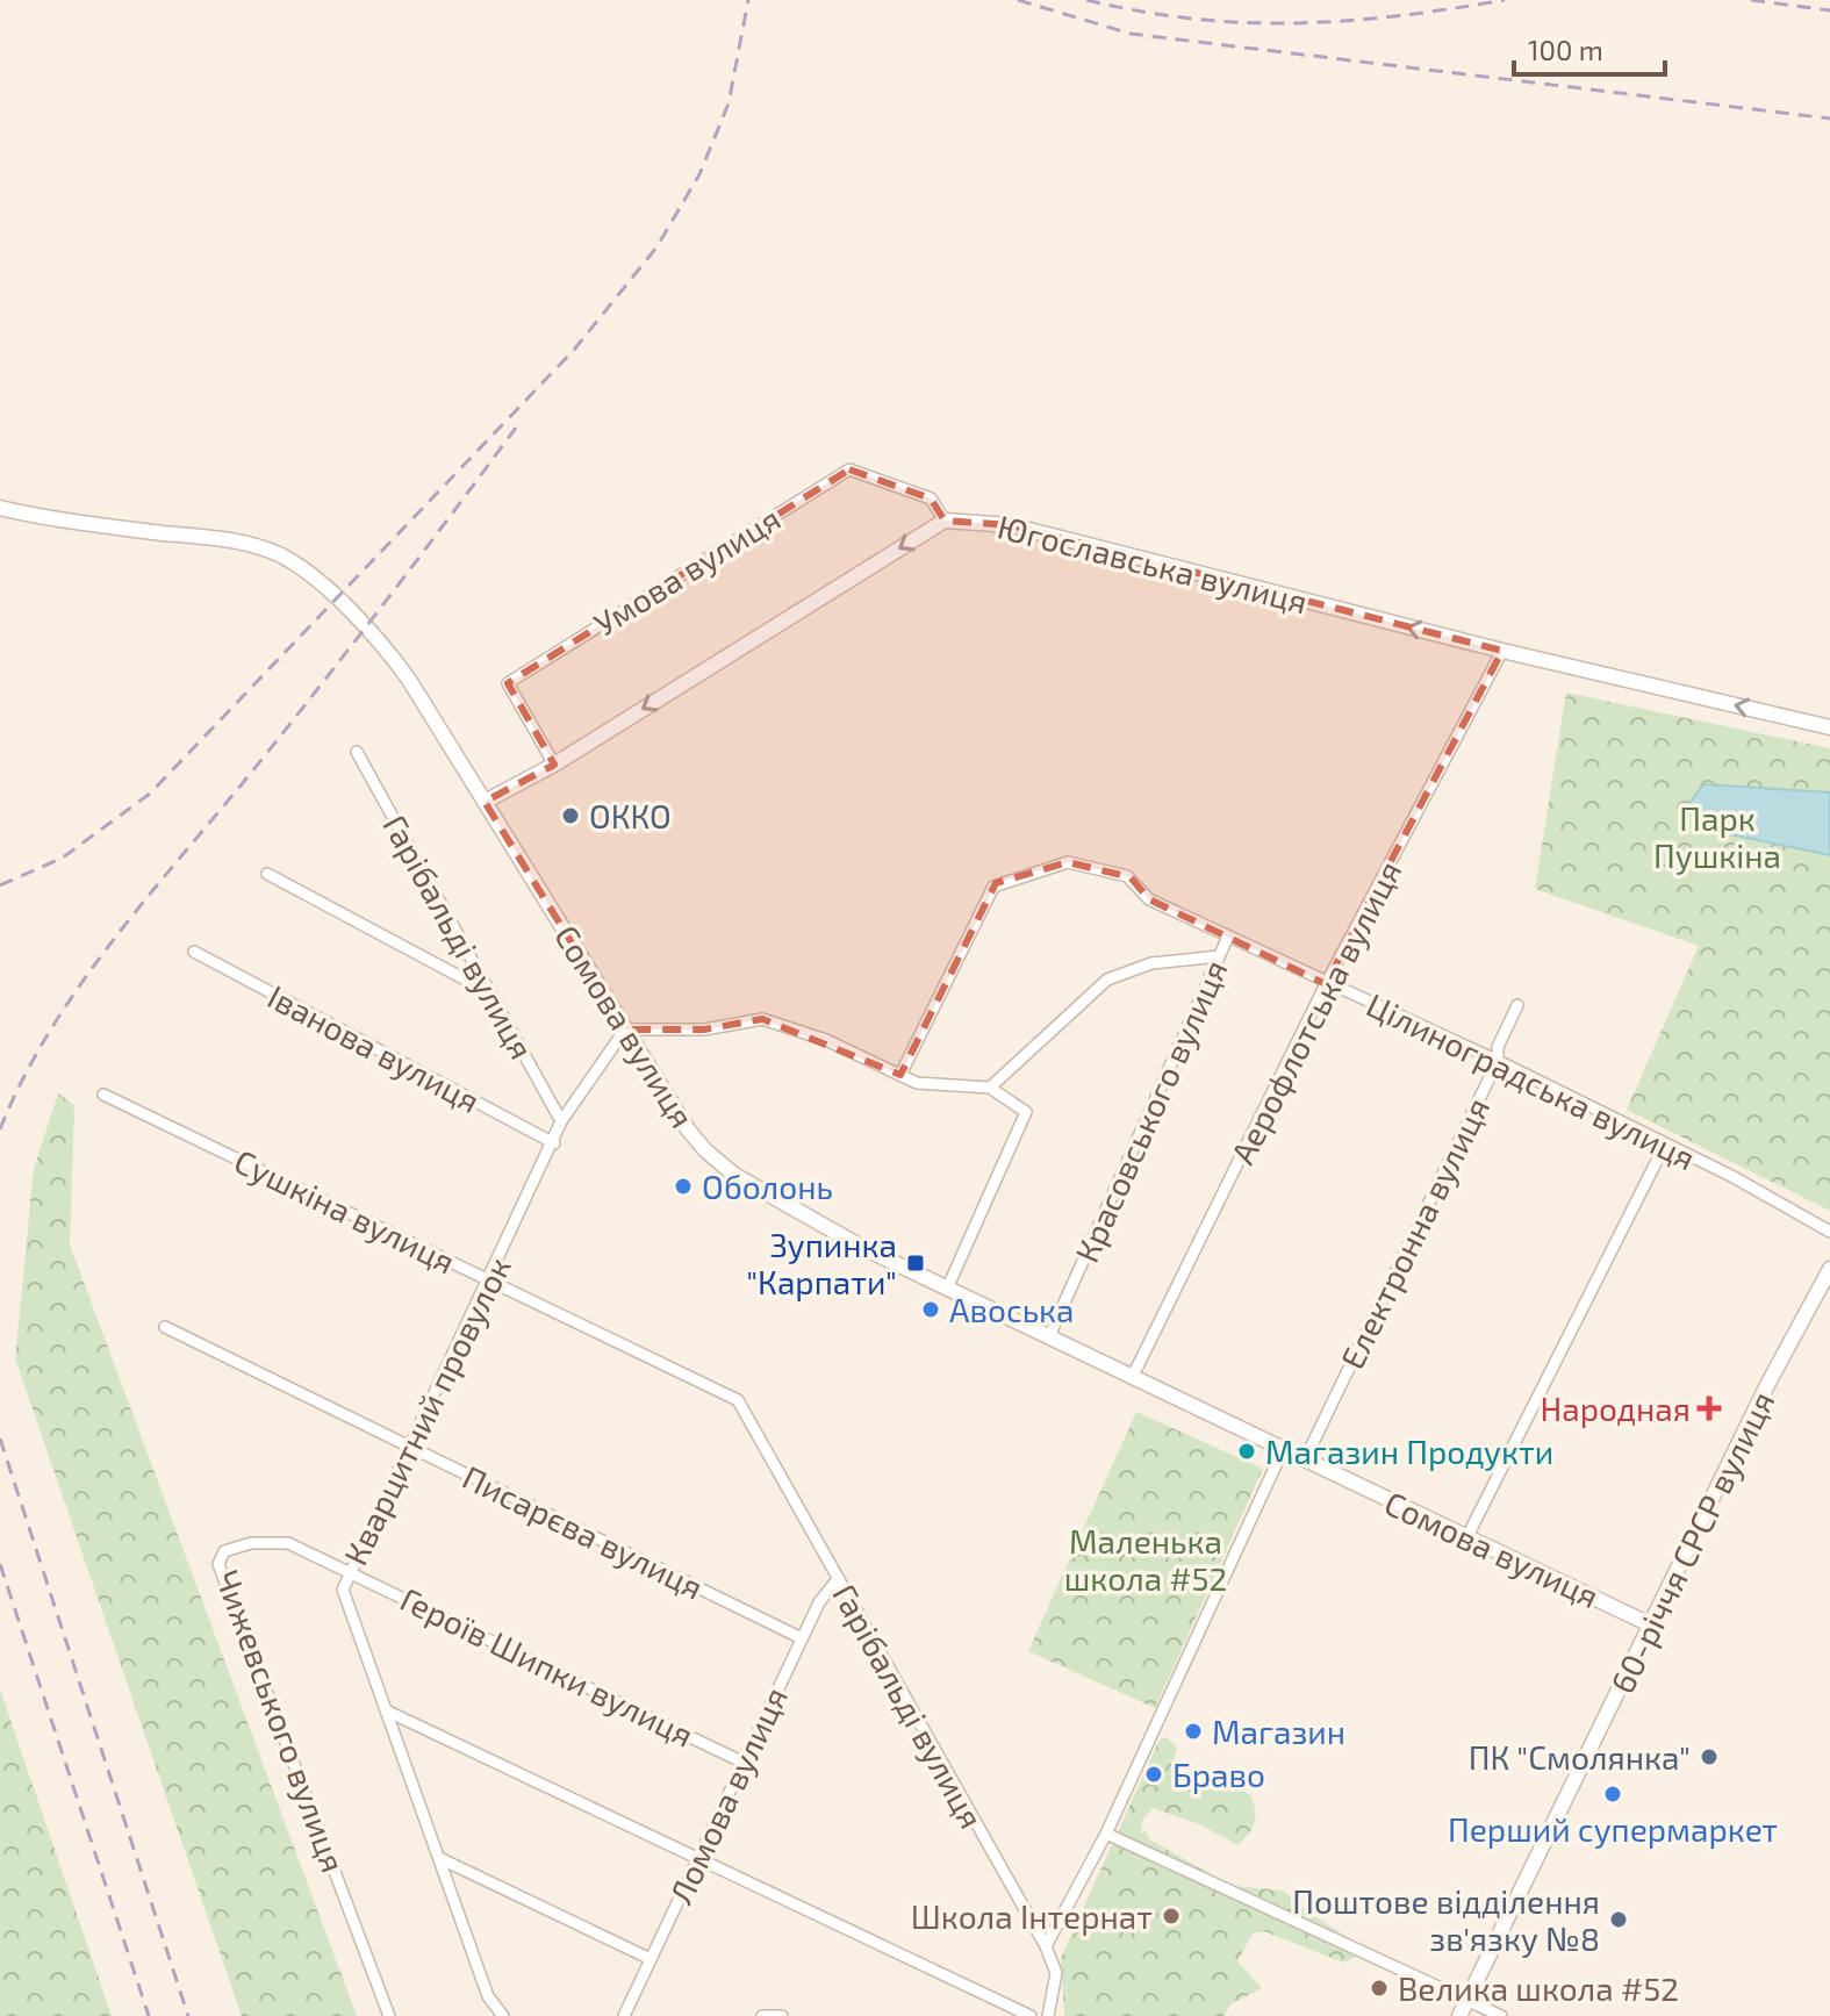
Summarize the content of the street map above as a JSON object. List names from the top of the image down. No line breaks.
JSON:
{"streets":{"main road":["Югославська вулиця","Сомова вулиця","60-річчя СРСР вулиця"],"street":["Умова вулиця","Гарібальді вулиця","Аерофлотська вулиця","Іванова вулиця","Цілиноградська вулиця","Красовського вулиця","Сушкіна вулиця","Електронна вулиця","Кварцитний провулок","Писарєва вулиця","Героїв Шипки вулиця","Чижевського вулиця","Ломова вулиця"]},"crossings":[["Югославська вулиця","Умова вулиця"],["Югославська вулиця","Аерофлотська вулиця"],["Гарібальді вулиця","Сушкіна вулиця"],["Гарібальді вулиця","Кварцитний провулок"],["Гарібальді вулиця","Ломова вулиця"],["Аерофлотська вулиця","Сомова вулиця"],["Аерофлотська вулиця","Цілиноградська вулиця"],["Сомова вулиця","Красовського вулиця"],["Сомова вулиця","Електронна вулиця"],["Сомова вулиця","Кварцитний провулок"],["Сомова вулиця","60-річчя СРСР вулиця"],["Іванова вулиця","Кварцитний провулок"],["Цілиноградська вулиця","Красовського вулиця"],["Цілиноградська вулиця","Електронна вулиця"],["Сушкіна вулиця","Кварцитний провулок"],["Кварцитний провулок","Писарєва вулиця"],["Кварцитний провулок","Героїв Шипки вулиця"],["Кварцитний провулок","Чижевського вулиця"],["Писарєва вулиця","Ломова вулиця"],["Героїв Шипки вулиця","Чижевського вулиця"],["Героїв Шипки вулиця","Ломова вулиця"]],"one_way":["Югославська вулиця"],"parks":["Парк Пушкіна","Маленька школа #52"],"places":{"other":["ОККО","Оболонь","Авоська","Магазин Продукти","Магазин","ПК \"Смолянка\"","Браво","Перший супермаркет","Школа Інтернат","Поштове відділення зв'язку №8","Велика школа #52"],"transit":["Зупинка \"Карпати\""],"health":["Народная"]},"scale_bar":"100 m"}
